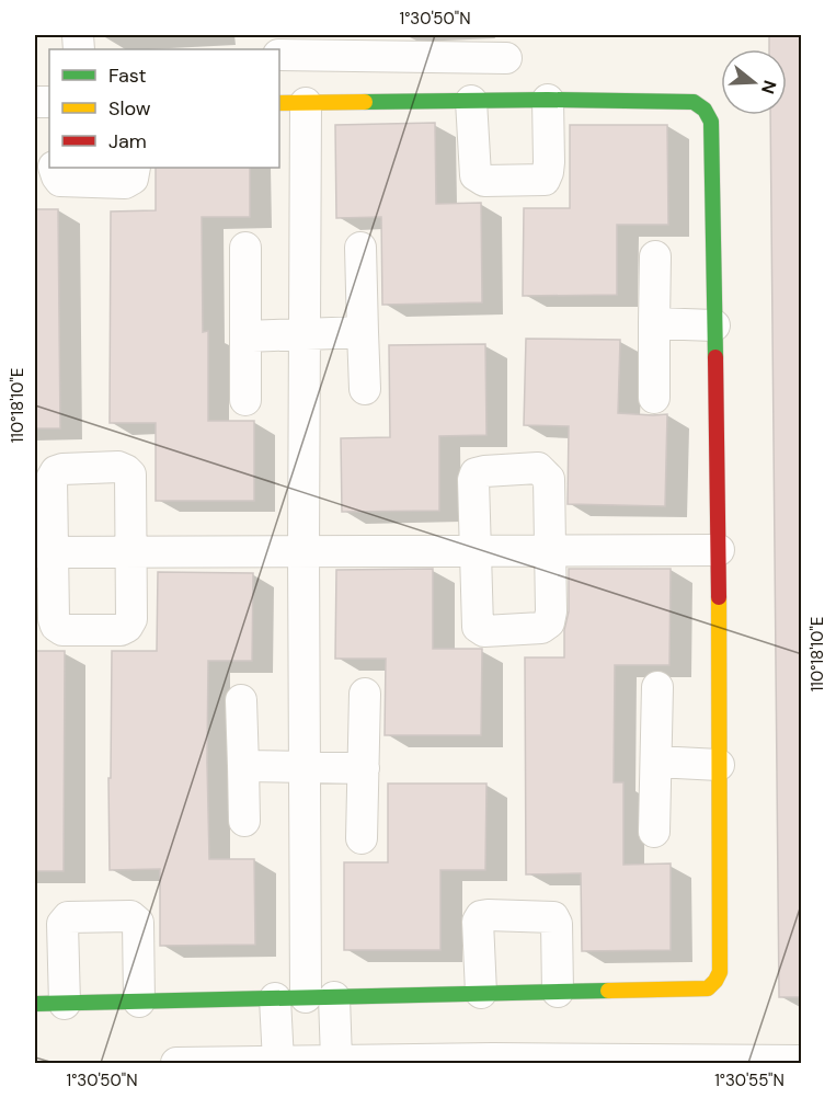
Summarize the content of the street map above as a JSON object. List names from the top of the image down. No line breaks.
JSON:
{"legend":["Fast","Slow","Jam"],"north":"right","coordinates":["1°30'50\"N","110°18'10\"E","1°30'55\"N"]}
